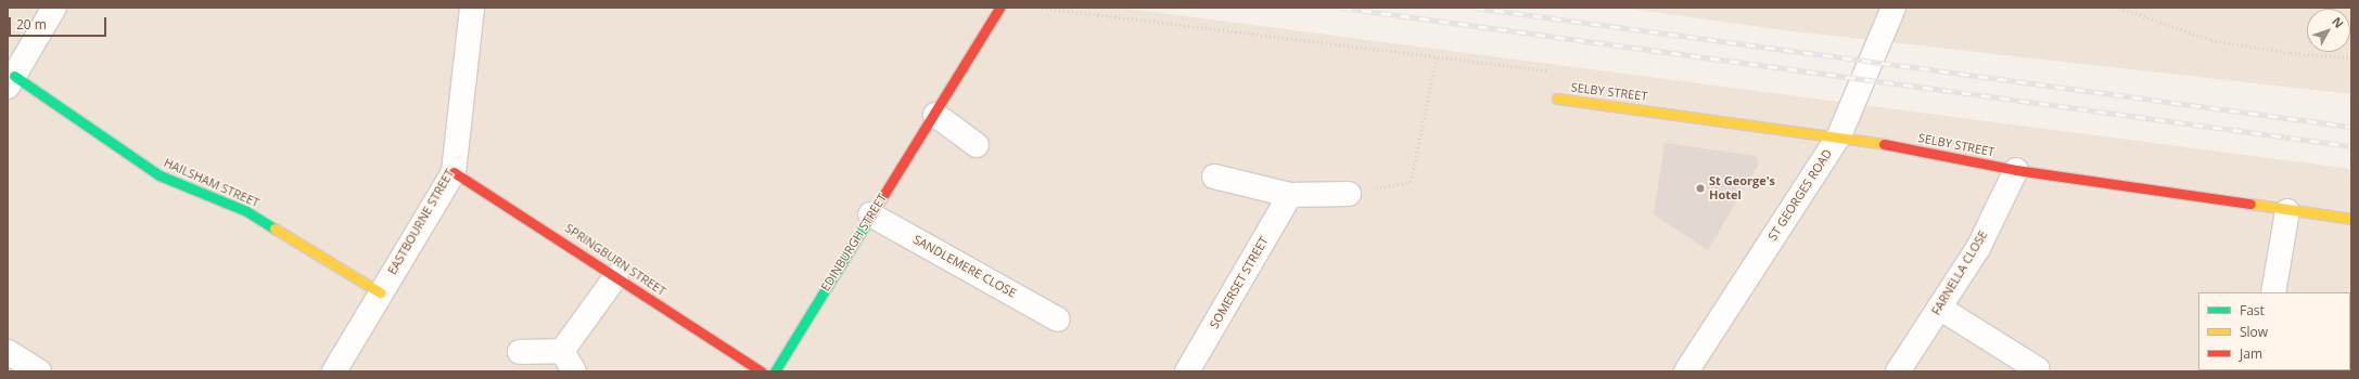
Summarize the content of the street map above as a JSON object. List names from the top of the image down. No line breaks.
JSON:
{"streets":{"street":["SELBY STREET","HAILSHAM STREET","ST GEORGES ROAD","EASTBOURNE STREET","EDINBURGH STREET","SPRINGBURN STREET","SANDLEMERE CLOSE","FARNELLA CLOSE","SOMERSET STREET"]},"crossings":[["SELBY STREET","ST GEORGES ROAD"],["SELBY STREET","FARNELLA CLOSE"],["HAILSHAM STREET","EASTBOURNE STREET"],["EASTBOURNE STREET","SPRINGBURN STREET"],["EDINBURGH STREET","SANDLEMERE CLOSE"]],"places":["St George's Hotel"],"legend":["Fast","Slow","Jam"],"scale_bar":"20 m","north":"top right"}
